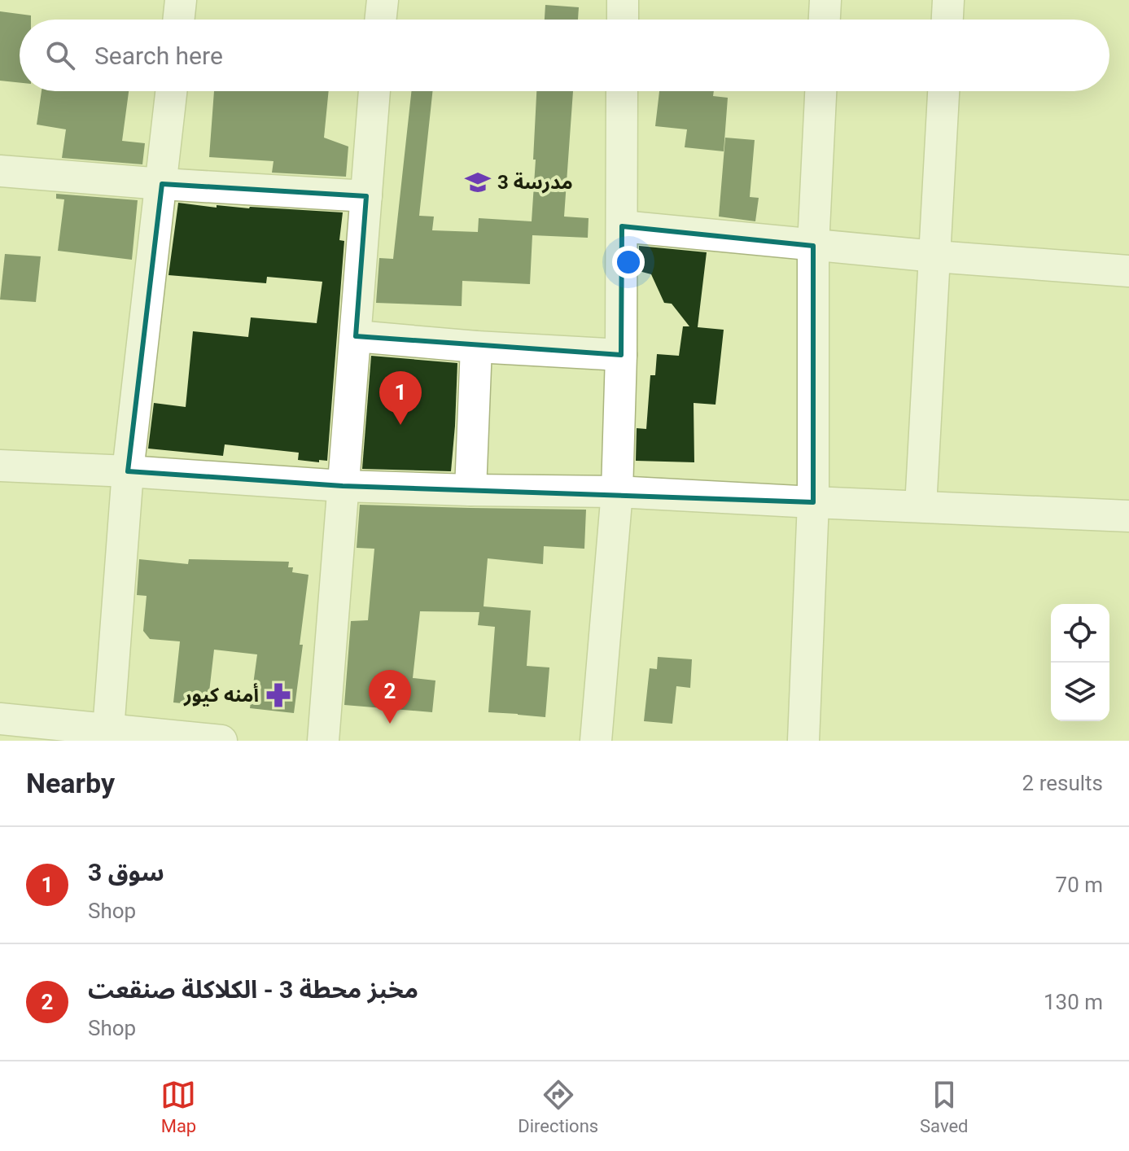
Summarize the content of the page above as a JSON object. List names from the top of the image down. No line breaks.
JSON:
{"places":{"school or university":["مدرسة 3"],"pharmacy":["أمنه كيور"]},"page":{"search":"Search here","pins":["1","2"],"heading":["Nearby","2 results"],"list":[{"mark":"1","name":"سوق 3","note":"Shop","value":"70 m"},{"mark":"2","name":"مخبز محطة 3 - الكلاكلة صنقعت","note":"Shop","value":"130 m"}],"nav":["Map","Directions","Saved"]}}
